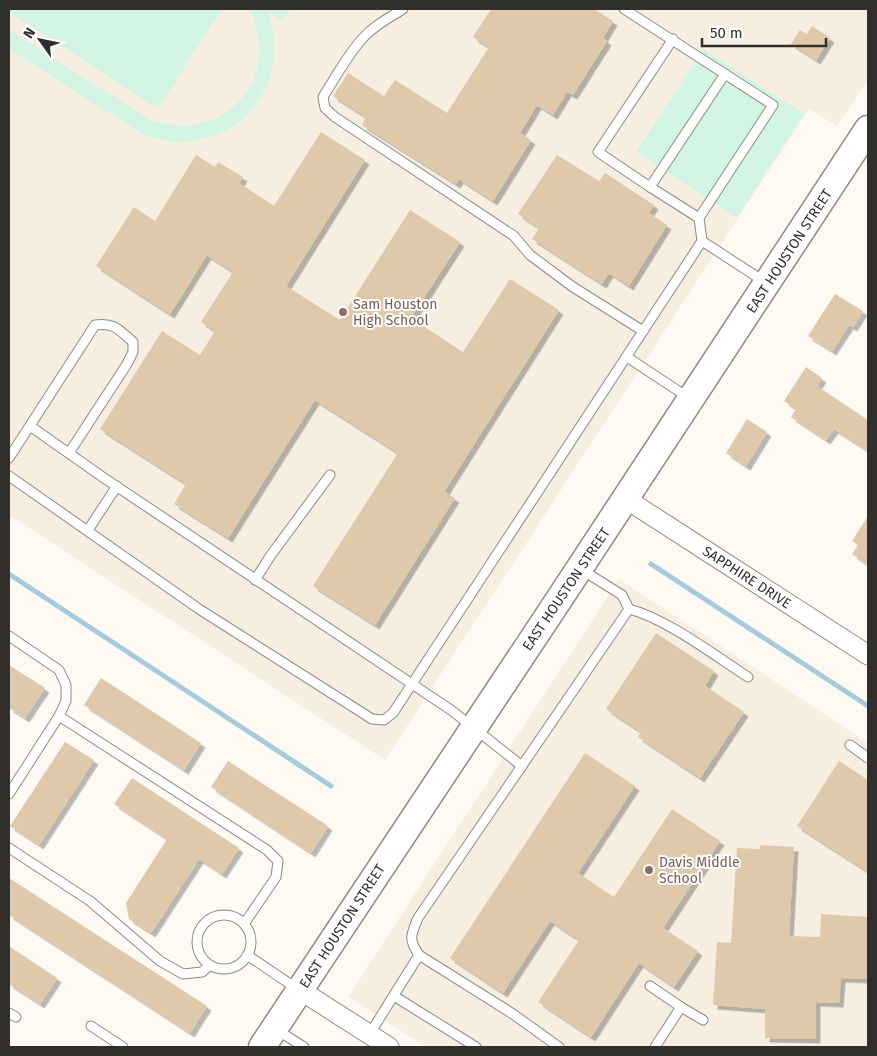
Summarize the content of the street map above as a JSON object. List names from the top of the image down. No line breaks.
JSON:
{"streets":{"main road":["EAST HOUSTON STREET"],"street":["SAPPHIRE DRIVE"]},"crossings":[["EAST HOUSTON STREET","SAPPHIRE DRIVE"]],"places":["Sam Houston High School","Davis Middle School"],"scale_bar":"50 m","north":"top left"}
